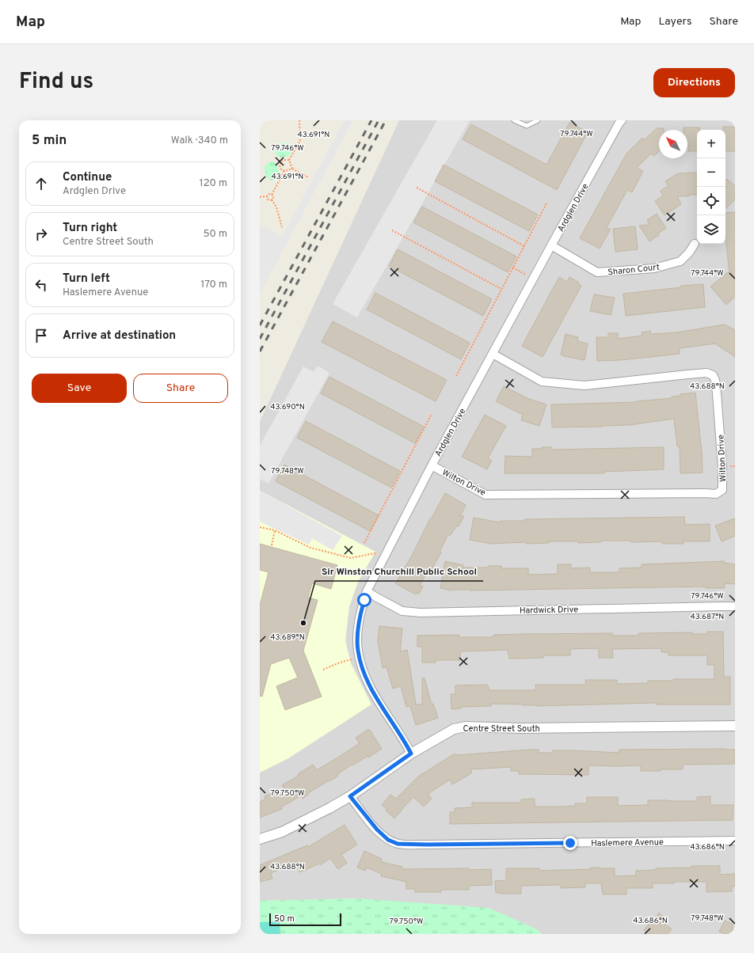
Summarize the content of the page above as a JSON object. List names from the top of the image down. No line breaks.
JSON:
{"streets":{"street":["Ardglen Drive","Sharon Court","Wilton Drive","Hardwick Drive","Centre Street South","Haslemere Avenue"]},"crossings":[["Ardglen Drive","Sharon Court"],["Ardglen Drive","Wilton Drive"],["Ardglen Drive","Hardwick Drive"],["Ardglen Drive","Centre Street South"],["Centre Street South","Haslemere Avenue"]],"places":["Sir Winston Churchill Public School"],"scale_bar":"50 m","north":"top left","page":{"header":"Map","nav":["Map","Layers","Share"],"title":"Find us","buttons":["Directions",["Save","Share"]],"heading":["5 min","Walk · 340 m"],"map_buttons":["+","−"],"list":[["Continue","Ardglen Drive","120 m"],["Turn right","Centre Street South","50 m"],["Turn left","Haslemere Avenue","170 m"],"Arrive at destination"],"scale":"50 m"},"coordinates":["79.744°W","43.691°N","79.746°W","43.688°N","43.690°N","79.748°W","43.687°N","43.689°N","79.750°W","43.686°N"]}
